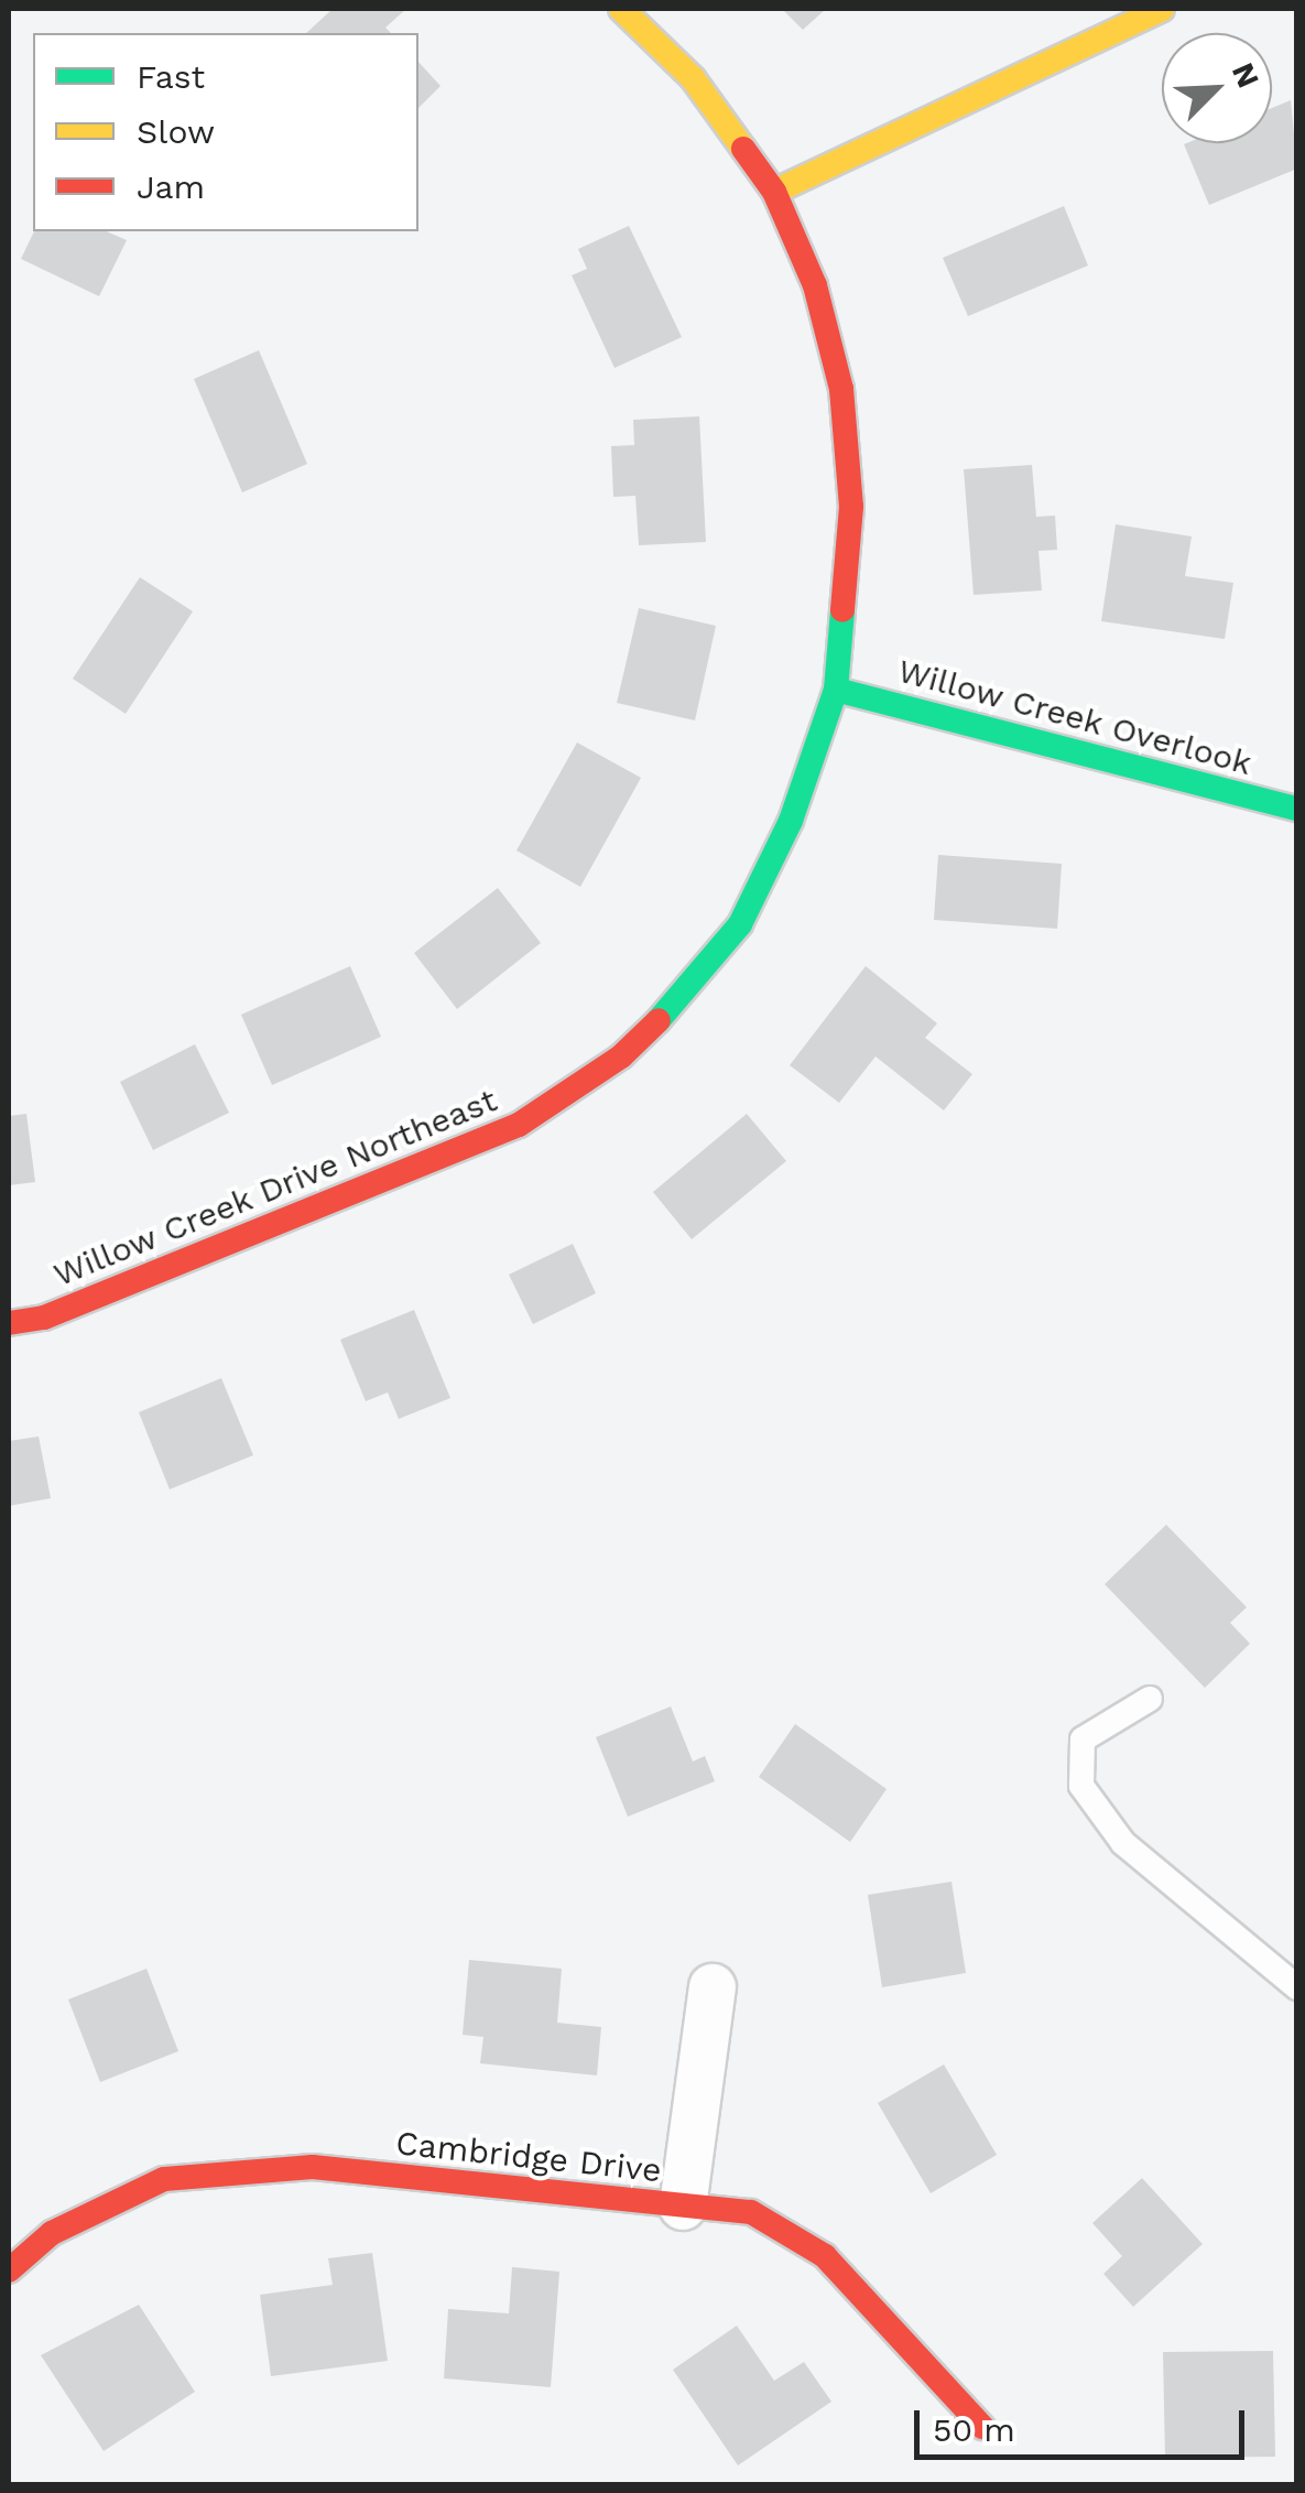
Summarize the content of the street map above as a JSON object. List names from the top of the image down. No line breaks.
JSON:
{"streets":{"street":["Willow Creek Overlook","Willow Creek Drive Northeast","Cambridge Drive"]},"crossings":[["Willow Creek Overlook","Willow Creek Drive Northeast"]],"legend":["Fast","Slow","Jam"],"scale_bar":"50 m","north":"top right"}
